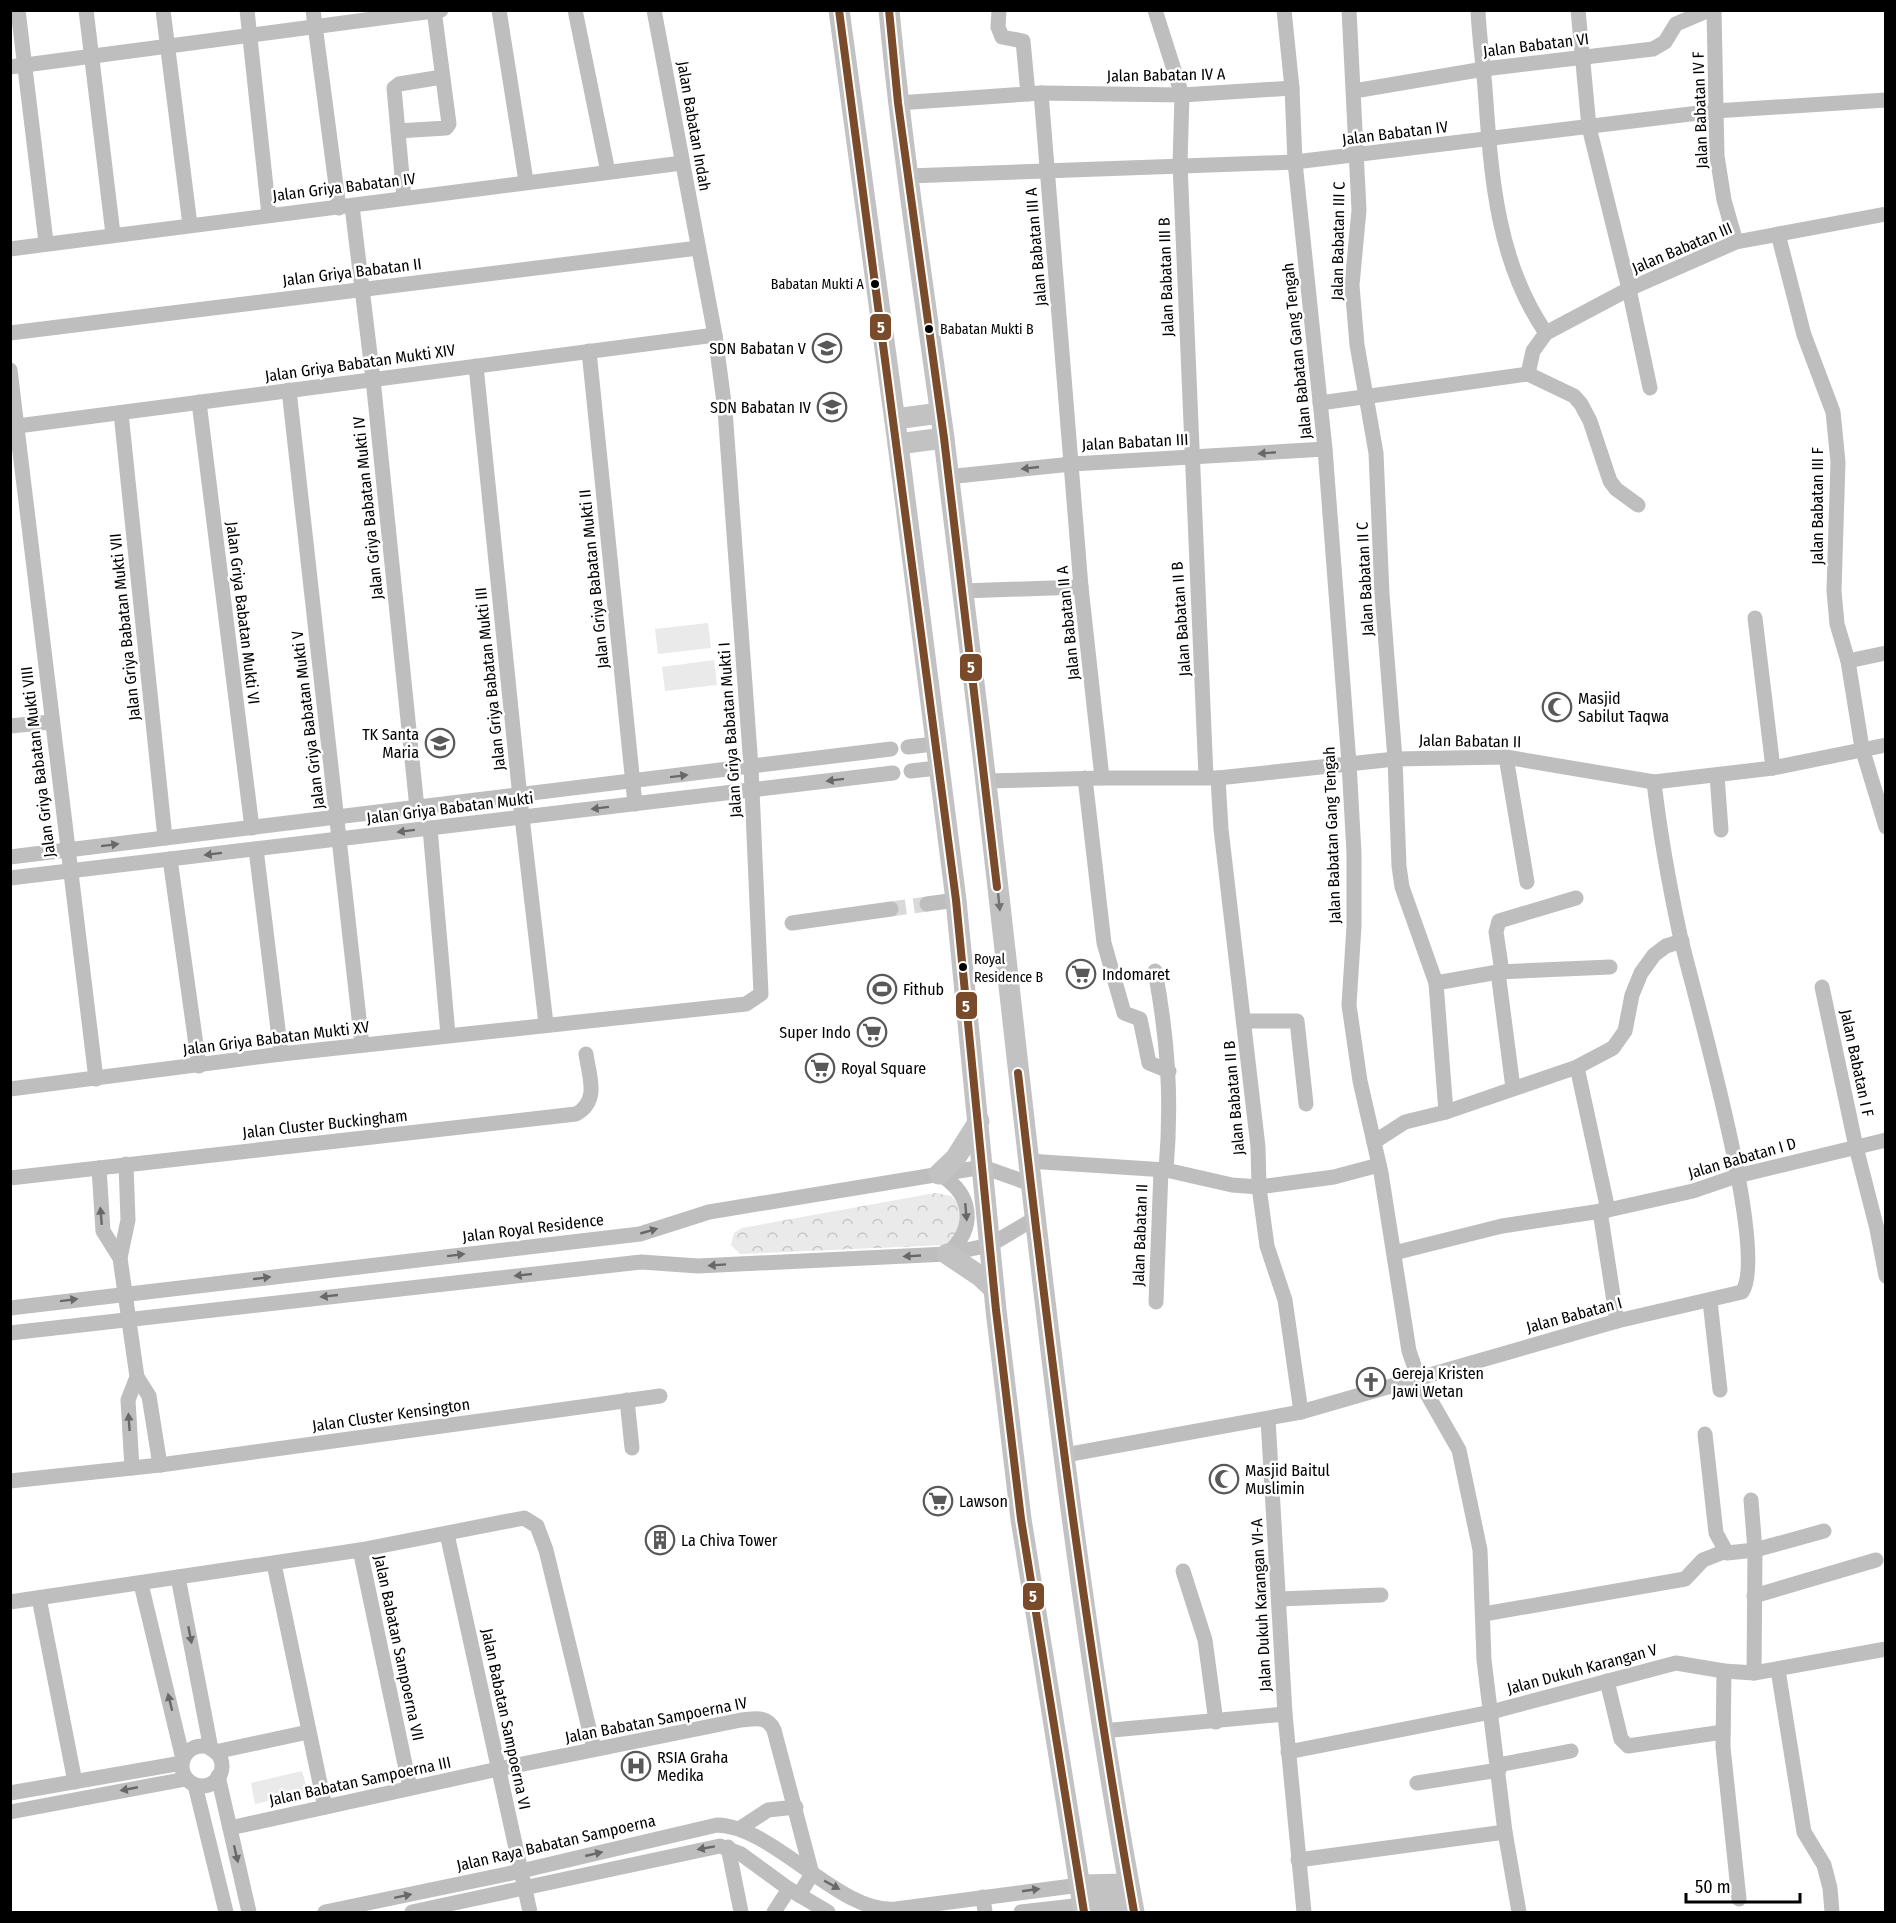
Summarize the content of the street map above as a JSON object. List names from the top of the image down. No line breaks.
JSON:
{"streets":{"street":["Jalan Babatan VI","Jalan Babatan IV A","Jalan Babatan IV F","Jalan Babatan Indah","Jalan Babatan IV","Jalan Griya Babatan IV","Jalan Babatan III C","Jalan Babatan III A","Jalan Babatan III","Jalan Griya Babatan II","Jalan Babatan III B","Jalan Babatan Gang Tengah","Jalan Griya Babatan Mukti XIV","Jalan Babatan III F","Jalan Griya Babatan Mukti IV","Jalan Griya Babatan Mukti II","Jalan Babatan II C","Jalan Griya Babatan Mukti VI","Jalan Babatan II B","Jalan Babatan II A","Jalan Griya Babatan Mukti VII","Jalan Griya Babatan Mukti III","Jalan Griya Babatan Mukti V","Jalan Griya Babatan Mukti I","Jalan Babatan II","Jalan Griya Babatan Mukti VIII","Jalan Griya Babatan Mukti","Jalan Griya Babatan Mukti XV","Jalan Babatan I F","Jalan Cluster Buckingham","Jalan Babatan I D","Jalan Royal Residence","Jalan Babatan I","Jalan Cluster Kensington","Jalan Dukuh Karangan VI-A","Jalan Babatan Sampoerna VII","Jalan Dukuh Karangan V","Jalan Babatan Sampoerna VI","Jalan Babatan Sampoerna IV","Jalan Babatan Sampoerna III","Jalan Raya Babatan Sampoerna"]},"crossings":[["Jalan Babatan VI","Jalan Babatan III C"],["Jalan Babatan IV A","Jalan Babatan III B"],["Jalan Babatan IV A","Jalan Babatan Gang Tengah"],["Jalan Babatan IV F","Jalan Babatan IV"],["Jalan Babatan IV F","Jalan Babatan III"],["Jalan Babatan Indah","Jalan Griya Babatan IV"],["Jalan Babatan Indah","Jalan Griya Babatan II"],["Jalan Babatan Indah","Jalan Griya Babatan Mukti I"],["Jalan Babatan IV","Jalan Babatan III C"],["Jalan Babatan IV","Jalan Babatan III A"],["Jalan Babatan IV","Jalan Babatan III B"],["Jalan Babatan IV","Jalan Babatan Gang Tengah"],["Jalan Griya Babatan IV","Jalan Griya Babatan Mukti IV"],["Jalan Babatan III C","Jalan Babatan II C"],["Jalan Babatan III A","Jalan Babatan III"],["Jalan Babatan III A","Jalan Babatan II A"],["Jalan Babatan III","Jalan Babatan III B"],["Jalan Babatan III","Jalan Babatan Gang Tengah"],["Jalan Babatan III","Jalan Babatan III F"],["Jalan Babatan III","Jalan Babatan II B"],["Jalan Babatan III","Jalan Babatan II A"],["Jalan Griya Babatan II","Jalan Griya Babatan Mukti IV"],["Jalan Griya Babatan II","Jalan Griya Babatan Mukti I"],["Jalan Babatan III B","Jalan Babatan II B"],["Jalan Babatan Gang Tengah","Jalan Babatan II"],["Jalan Babatan Gang Tengah","Jalan Babatan I D"],["Jalan Babatan Gang Tengah","Jalan Royal Residence"],["Jalan Babatan Gang Tengah","Jalan Babatan I"],["Jalan Babatan Gang Tengah","Jalan Dukuh Karangan V"],["Jalan Griya Babatan Mukti XIV","Jalan Griya Babatan Mukti IV"],["Jalan Griya Babatan Mukti XIV","Jalan Griya Babatan Mukti II"],["Jalan Griya Babatan Mukti XIV","Jalan Griya Babatan Mukti VI"],["Jalan Griya Babatan Mukti XIV","Jalan Griya Babatan Mukti VII"],["Jalan Griya Babatan Mukti XIV","Jalan Griya Babatan Mukti III"],["Jalan Griya Babatan Mukti XIV","Jalan Griya Babatan Mukti V"],["Jalan Griya Babatan Mukti XIV","Jalan Griya Babatan Mukti I"],["Jalan Griya Babatan Mukti XIV","Jalan Griya Babatan Mukti VIII"],["Jalan Babatan III F","Jalan Babatan II"],["Jalan Griya Babatan Mukti IV","Jalan Griya Babatan Mukti"],["Jalan Griya Babatan Mukti II","Jalan Griya Babatan Mukti"],["Jalan Babatan II C","Jalan Babatan II"],["Jalan Griya Babatan Mukti VI","Jalan Griya Babatan Mukti"],["Jalan Babatan II B","Jalan Babatan II"],["Jalan Babatan II B","Jalan Royal Residence"],["Jalan Babatan II B","Jalan Babatan I"],["Jalan Babatan II A","Jalan Babatan II"],["Jalan Griya Babatan Mukti VII","Jalan Griya Babatan Mukti"],["Jalan Griya Babatan Mukti III","Jalan Griya Babatan Mukti I"],["Jalan Griya Babatan Mukti III","Jalan Griya Babatan Mukti"],["Jalan Griya Babatan Mukti III","Jalan Griya Babatan Mukti XV"],["Jalan Griya Babatan Mukti V","Jalan Griya Babatan Mukti"],["Jalan Griya Babatan Mukti V","Jalan Griya Babatan Mukti XV"],["Jalan Griya Babatan Mukti I","Jalan Griya Babatan Mukti"],["Jalan Griya Babatan Mukti I","Jalan Griya Babatan Mukti XV"],["Jalan Babatan II","Jalan Royal Residence"],["Jalan Babatan II","Jalan Babatan I"],["Jalan Griya Babatan Mukti VIII","Jalan Griya Babatan Mukti"],["Jalan Griya Babatan Mukti VIII","Jalan Griya Babatan Mukti XV"],["Jalan Babatan I F","Jalan Babatan I D"],["Jalan Babatan I D","Jalan Babatan I"],["Jalan Babatan I","Jalan Dukuh Karangan VI-A"],["Jalan Dukuh Karangan VI-A","Jalan Dukuh Karangan V"],["Jalan Babatan Sampoerna VII","Jalan Babatan Sampoerna III"],["Jalan Babatan Sampoerna VI","Jalan Babatan Sampoerna IV"],["Jalan Babatan Sampoerna VI","Jalan Babatan Sampoerna III"],["Jalan Babatan Sampoerna VI","Jalan Raya Babatan Sampoerna"],["Jalan Babatan Sampoerna IV","Jalan Babatan Sampoerna III"],["Jalan Babatan Sampoerna IV","Jalan Raya Babatan Sampoerna"]],"places":{"other":["Babatan Mukti A","Babatan Mukti B","Royal Residence B"],"school or university":["SDN Babatan V","SDN Babatan IV","TK Santa Maria"],"mosque":["Masjid Sabilut Taqwa","Masjid Baitul Muslimin"],"supermarket":["Indomaret","Super Indo","Royal Square","Lawson"],"sports":["Fithub"],"church":["Gereja Kristen Jawi Wetan"],"building":["La Chiva Tower"],"hospital":["RSIA Graha Medika"]},"lines":["transit line 5"],"scale_bar":"50 m"}
